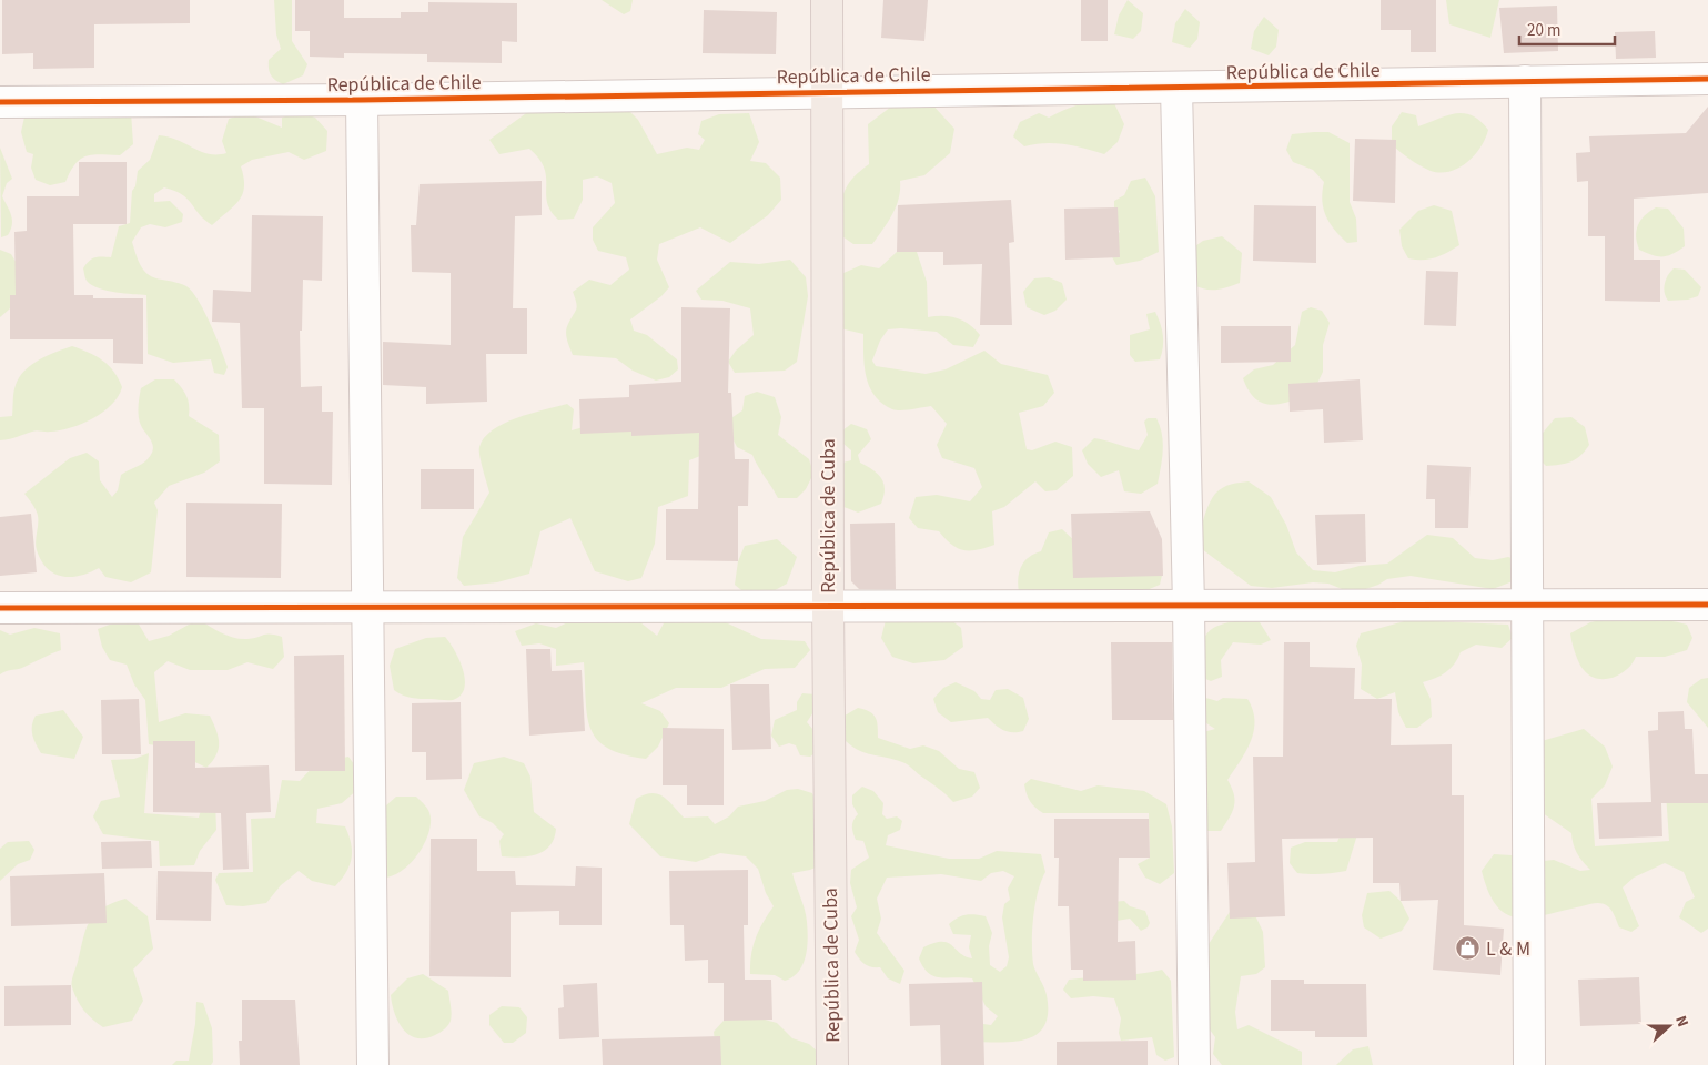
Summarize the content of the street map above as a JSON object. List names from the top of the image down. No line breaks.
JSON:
{"streets":{"main road":["República de Cuba"],"street":["República de Chile"]},"crossings":[["República de Chile","República de Cuba"]],"places":{"shop":["L & M"]},"scale_bar":"20 m","north":"right"}
